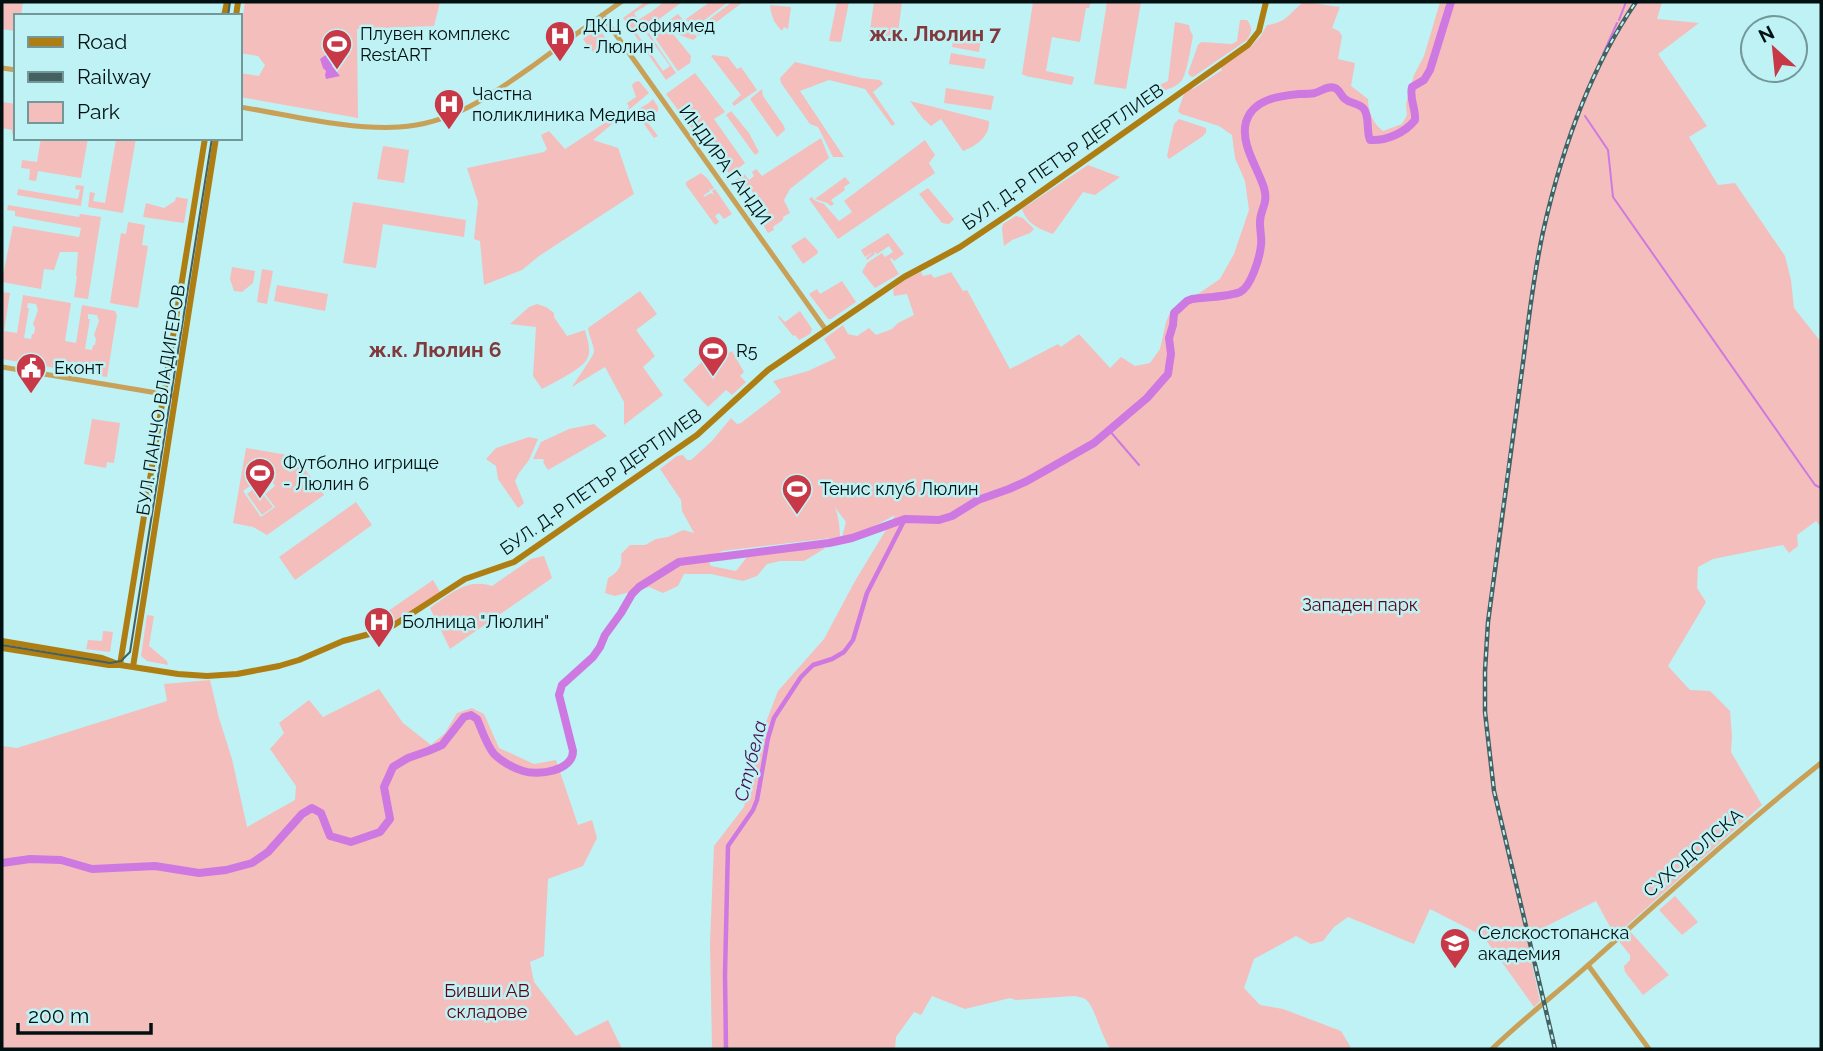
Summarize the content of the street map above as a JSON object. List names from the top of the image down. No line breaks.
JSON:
{"streets":{"main road":["БУЛ. Д-Р ПЕТЪР ДЕРТЛИЕВ","БУЛ. ПАНЧО ВЛАДИГЕРОВ"],"street":["ИНДИРА ГАНДИ","СУХОДОЛСКА"]},"crossings":[["БУЛ. Д-Р ПЕТЪР ДЕРТЛИЕВ","ИНДИРА ГАНДИ"],["БУЛ. Д-Р ПЕТЪР ДЕРТЛИЕВ","БУЛ. ПАНЧО ВЛАДИГЕРОВ"]],"districts":["ж.к. Люлин 7","ж.к. Люлин 6"],"water":["Стубела"],"parks":["Западен парк","Бивши АВ складове"],"places":{"hospital":["ДКЦ Софиямед - Люлин","Частна поликлиника Медива","Болница \"Люлин\""],"sports":["Плувен комплекс RestART","R5","Футболно игрище - Люлин 6","Тенис клуб Люлин"],"public building":["Еконт"],"school or university":["Селскостопанска академия"]},"legend":["Road","Railway","Park"],"scale_bar":"200 m","north":"top left"}
